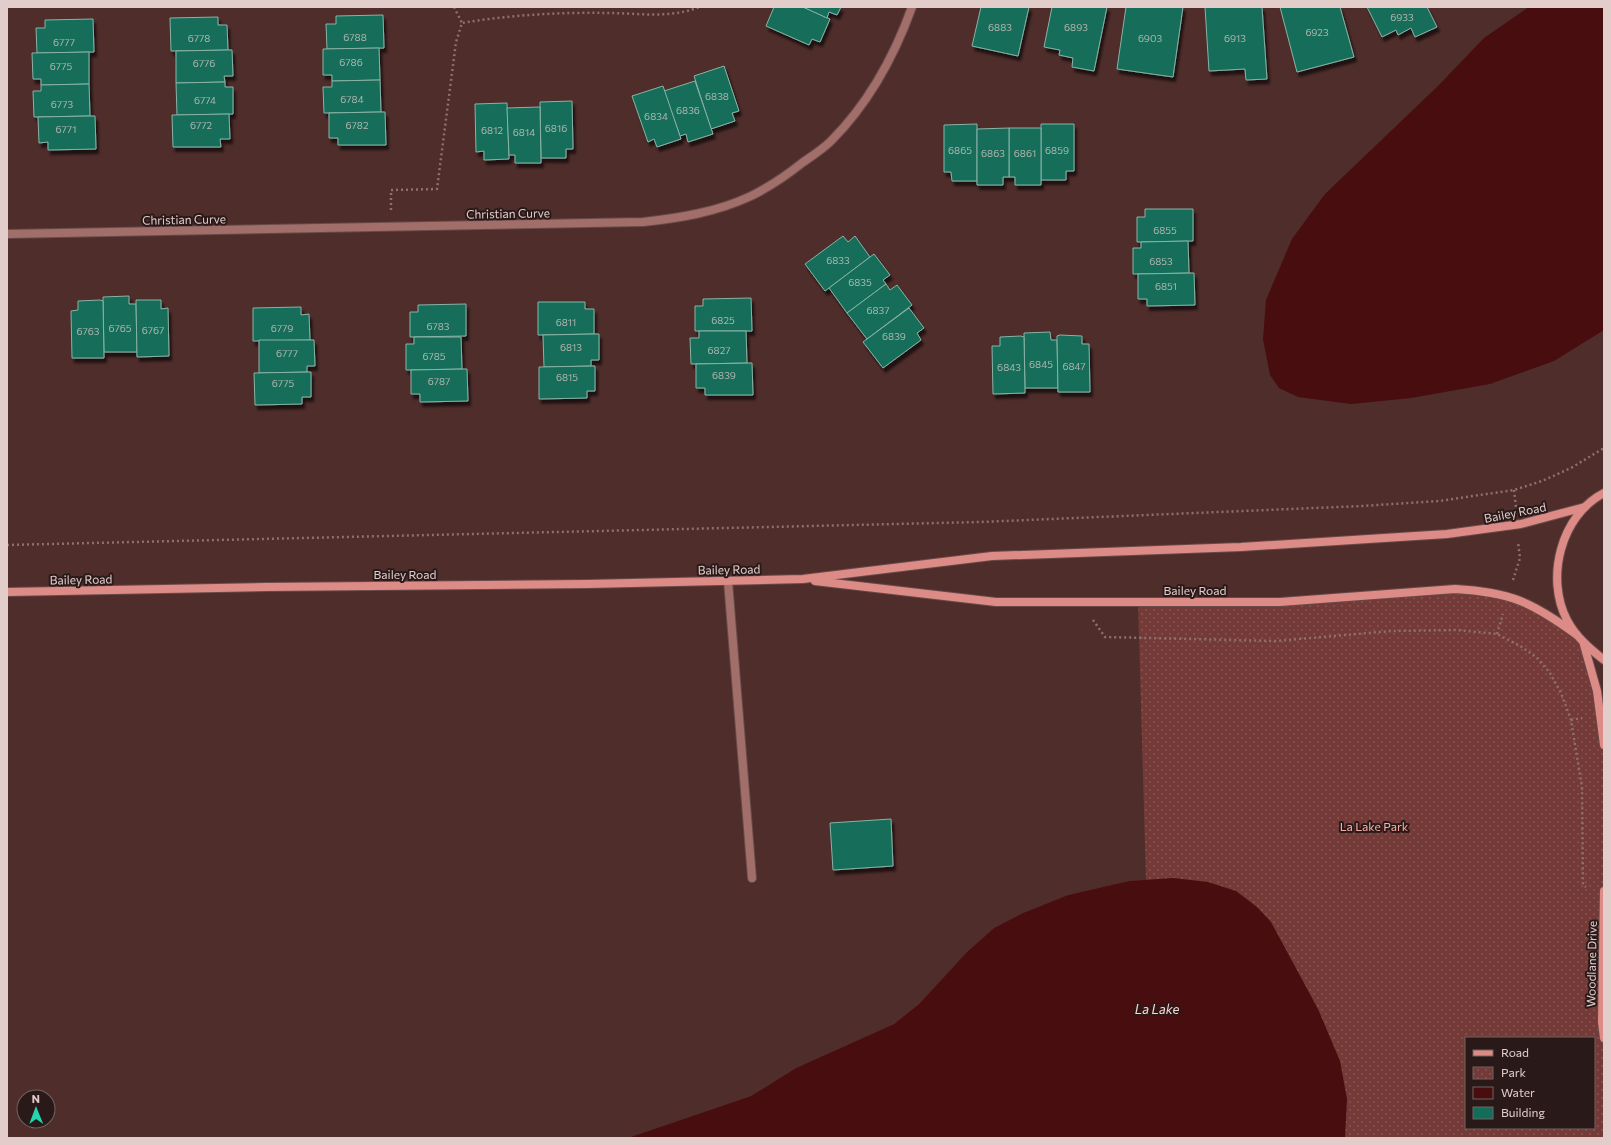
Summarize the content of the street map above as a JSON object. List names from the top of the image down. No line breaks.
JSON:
{"streets":{"main road":["Bailey Road","Woodlane Drive"],"street":["Christian Curve"]},"water":["La Lake"],"parks":["La Lake Park"],"house_numbers":["6933","6883","6893","6923","6788","6778","6903","6913","6777","6786","6776","6775","6838","6784","6774","6773","6836","6834","6772","6782","6816","6771","6812","6814","6865","6859","6863","6861","6855","6833","6853","6835","6851","6837","6825","6811","6783","6765","6779","6767","6763","6839","6813","6827","6777","6785","6845","6847","6843","6839","6815","6787","6775"],"legend":["Road","Park","Water","Building"],"north":"top"}
